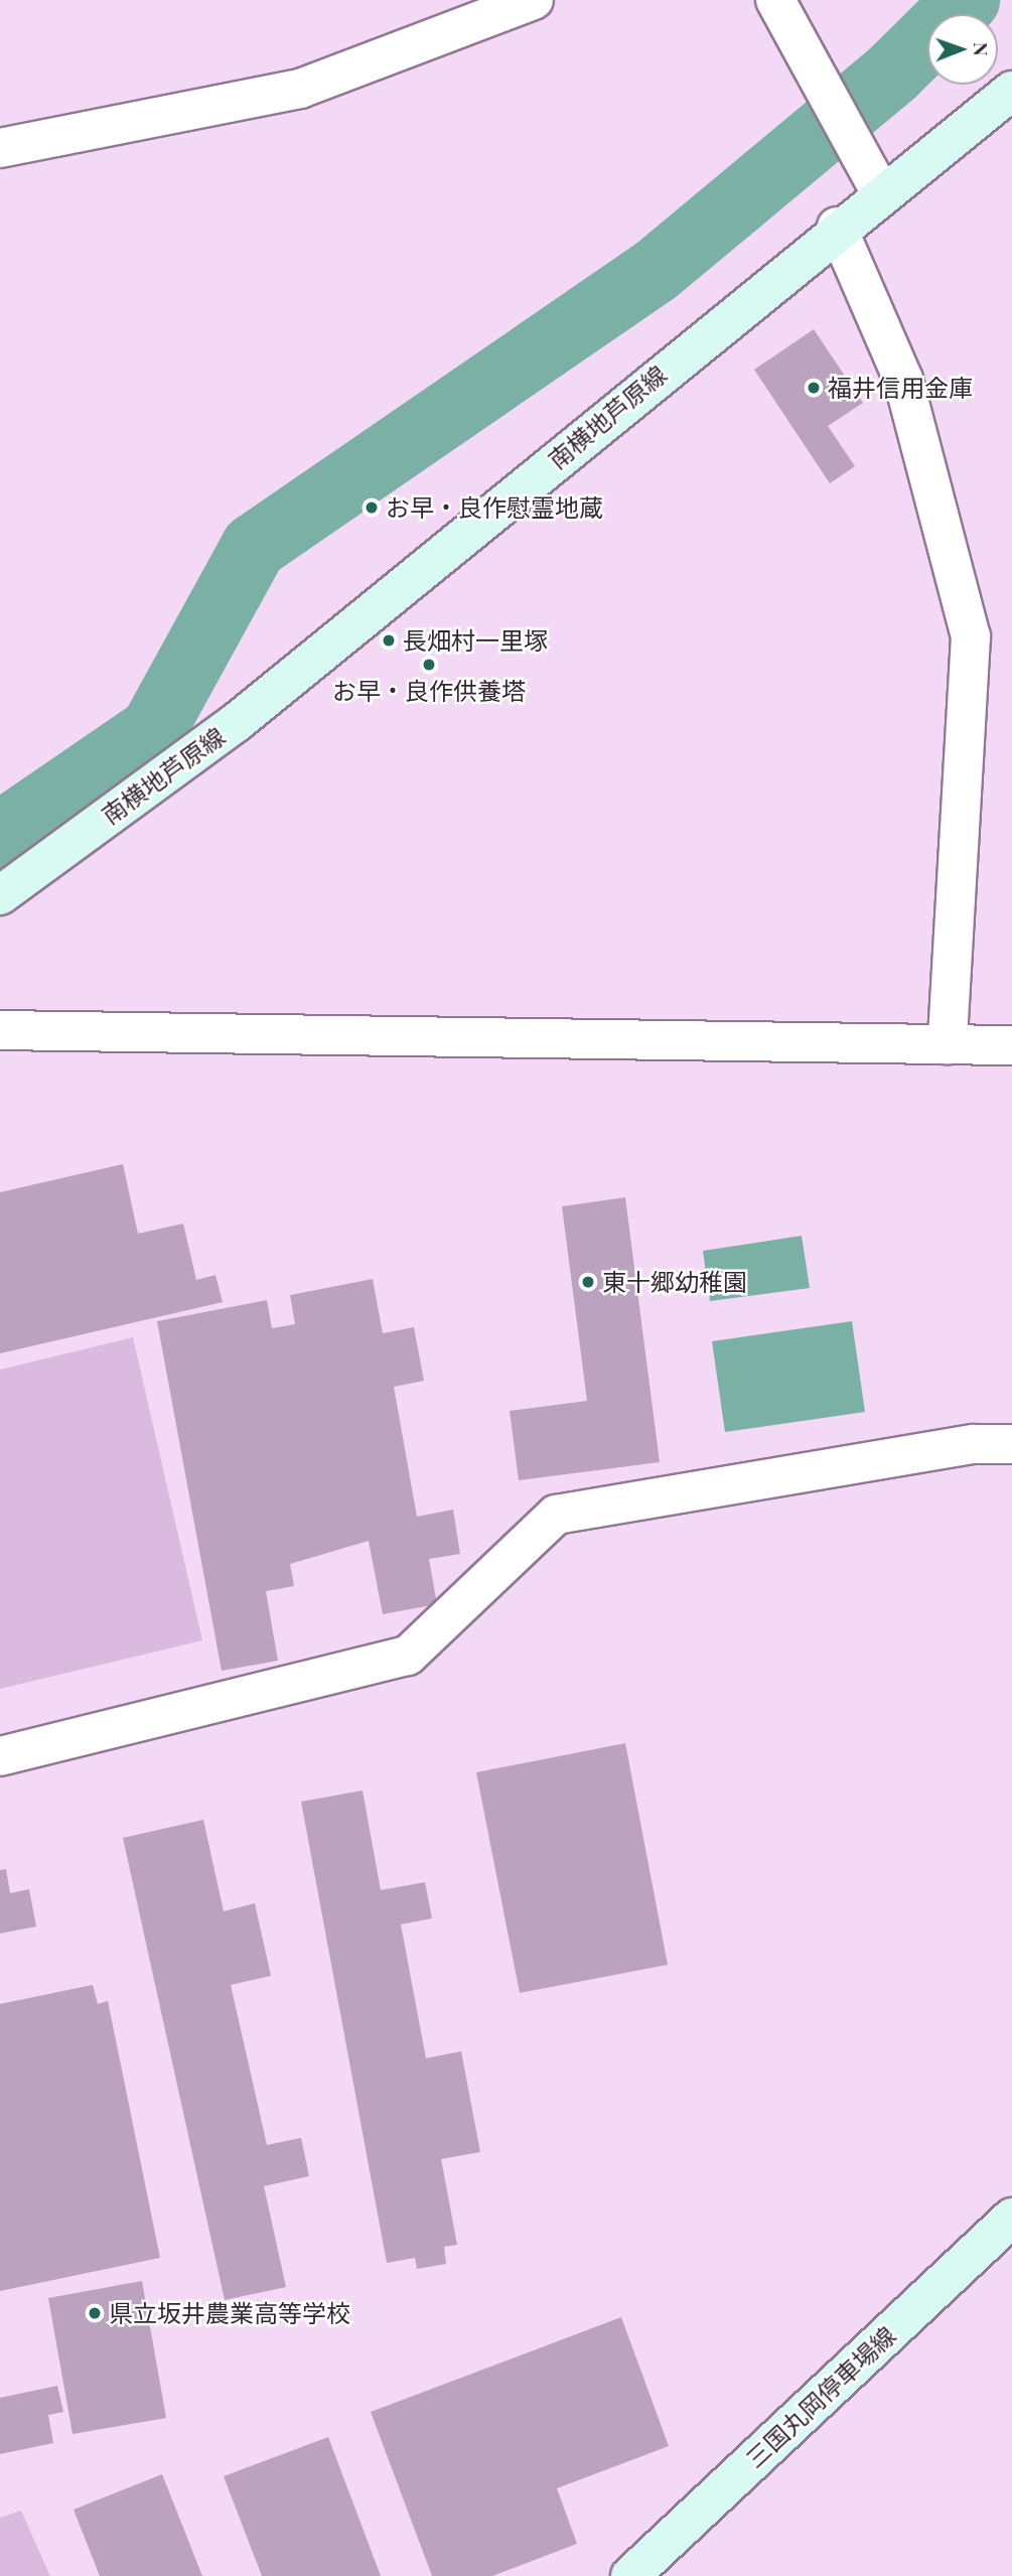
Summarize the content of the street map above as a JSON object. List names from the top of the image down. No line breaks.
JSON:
{"streets":{"main road":["南横地芦原線","三国丸岡停車場線"]},"places":["福井信用金庫","お早・良作慰霊地蔵","長畑村一里塚","お早・良作供養塔","東十郷幼稚園","県立坂井農業高等学校"],"north":"right"}
